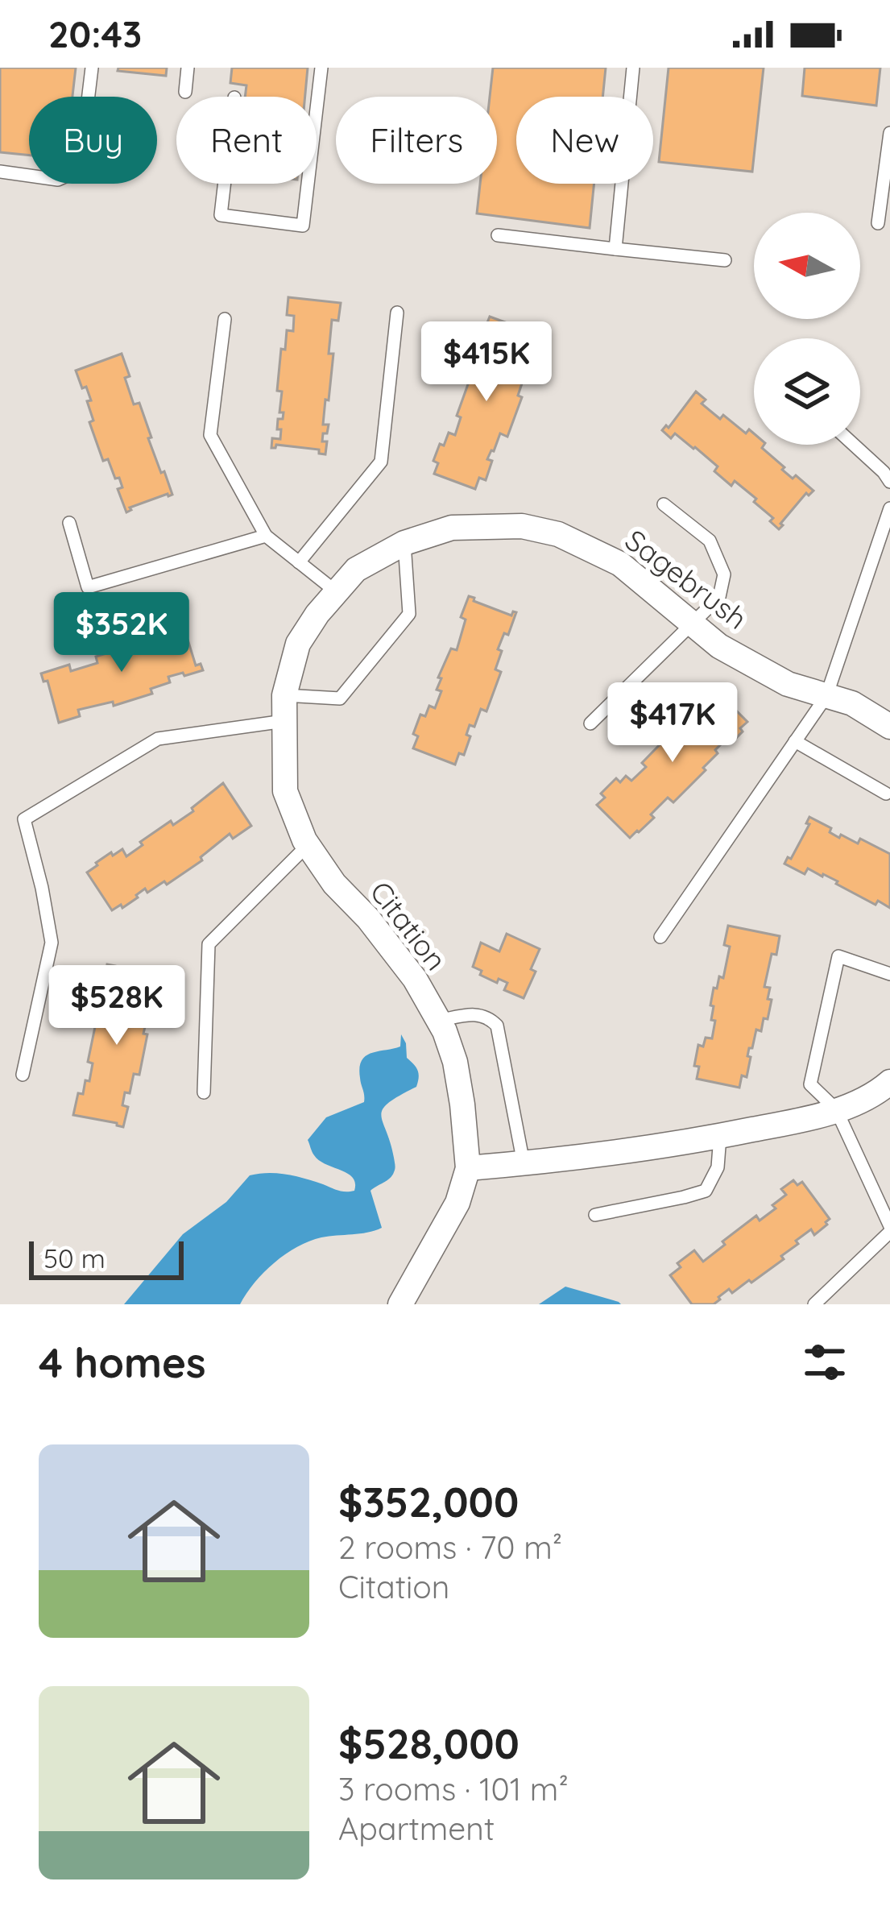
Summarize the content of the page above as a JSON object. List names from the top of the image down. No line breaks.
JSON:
{"streets":{"street":["Sagebrush","Citation"]},"crossings":[["Sagebrush","Citation"]],"scale_bar":"50 m","north":"left","page":{"status":"20:43","chip":["Buy","Rent","Filters","New"],"price":["$415K","$352K","$417K","$528K"],"scale":"50 m","heading":"4 homes","list":[{"name":"$352,000","note":"2 rooms · 70 m² · Citation"},{"name":"$528,000","note":"3 rooms · 101 m² · Apartment"}]}}
